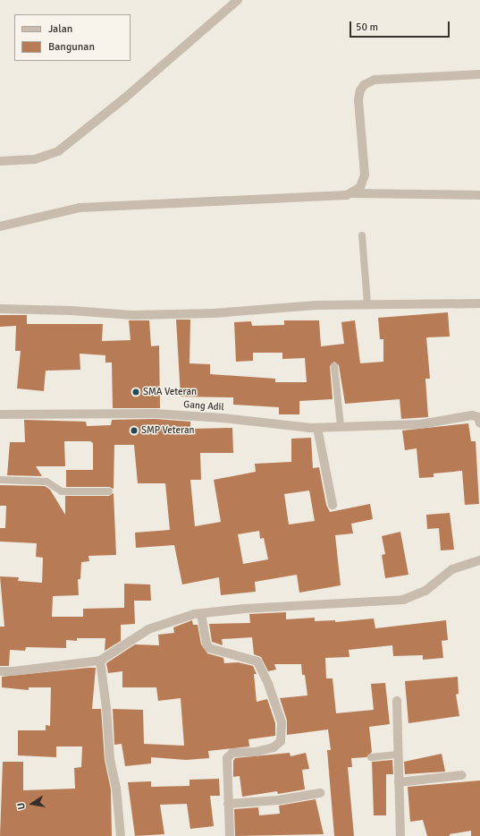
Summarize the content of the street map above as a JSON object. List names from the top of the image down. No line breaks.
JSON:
{"streets":{"street":["Gang Adil"]},"places":["SMA Veteran","SMP Veteran"],"legend":["Jalan","Bangunan"],"scale_bar":"50 m","north":"left"}
